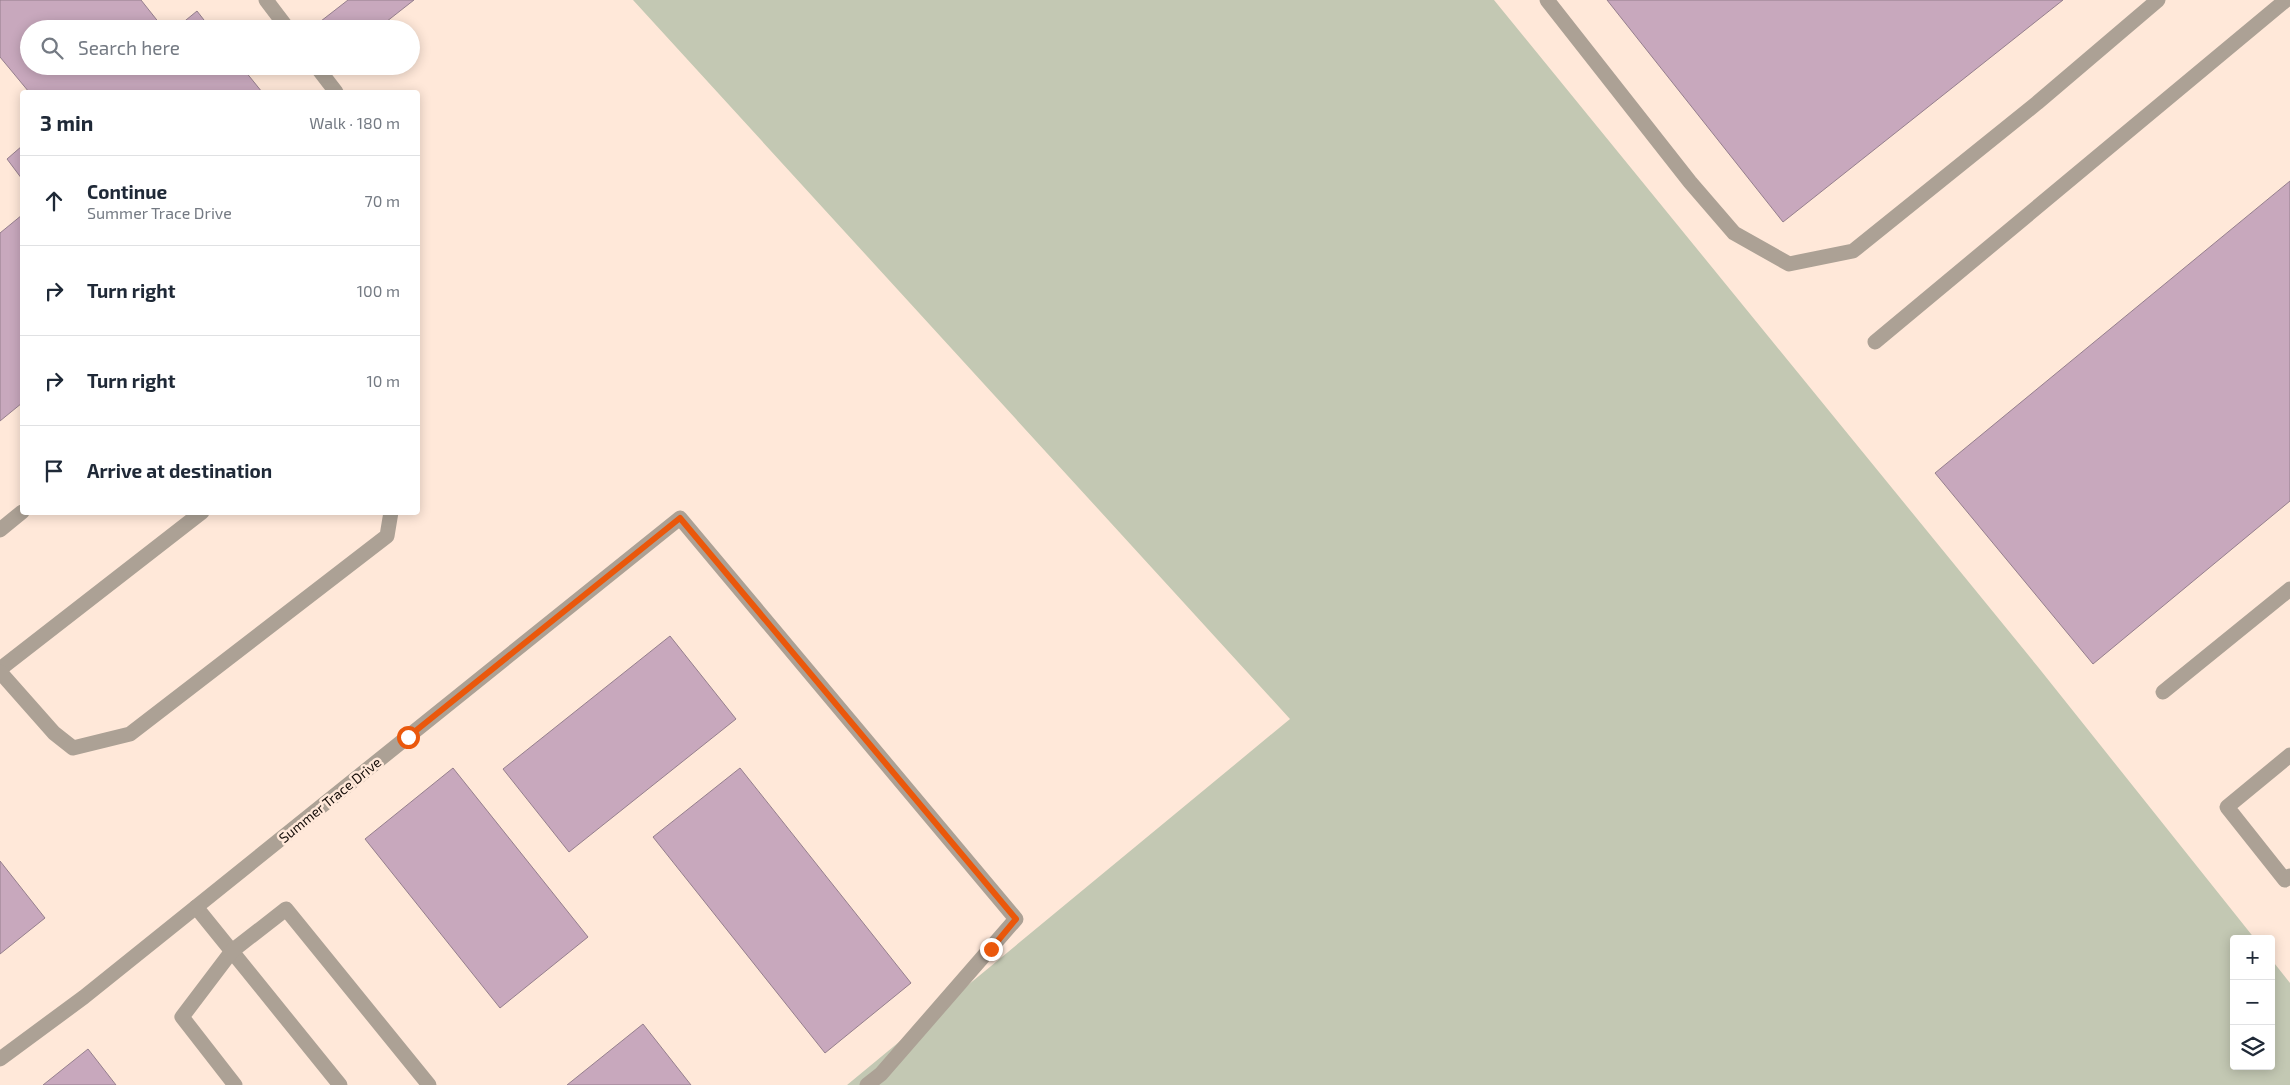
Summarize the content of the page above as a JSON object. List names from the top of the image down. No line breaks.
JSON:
{"streets":{"street":["Summer Trace Drive"]},"page":{"search":"Search here","heading":["3 min","Walk · 180 m"],"list":[["Continue","Summer Trace Drive","70 m"],["Turn right","100 m"],["Turn right","10 m"],"Arrive at destination"],"map_buttons":["+","−"]}}
